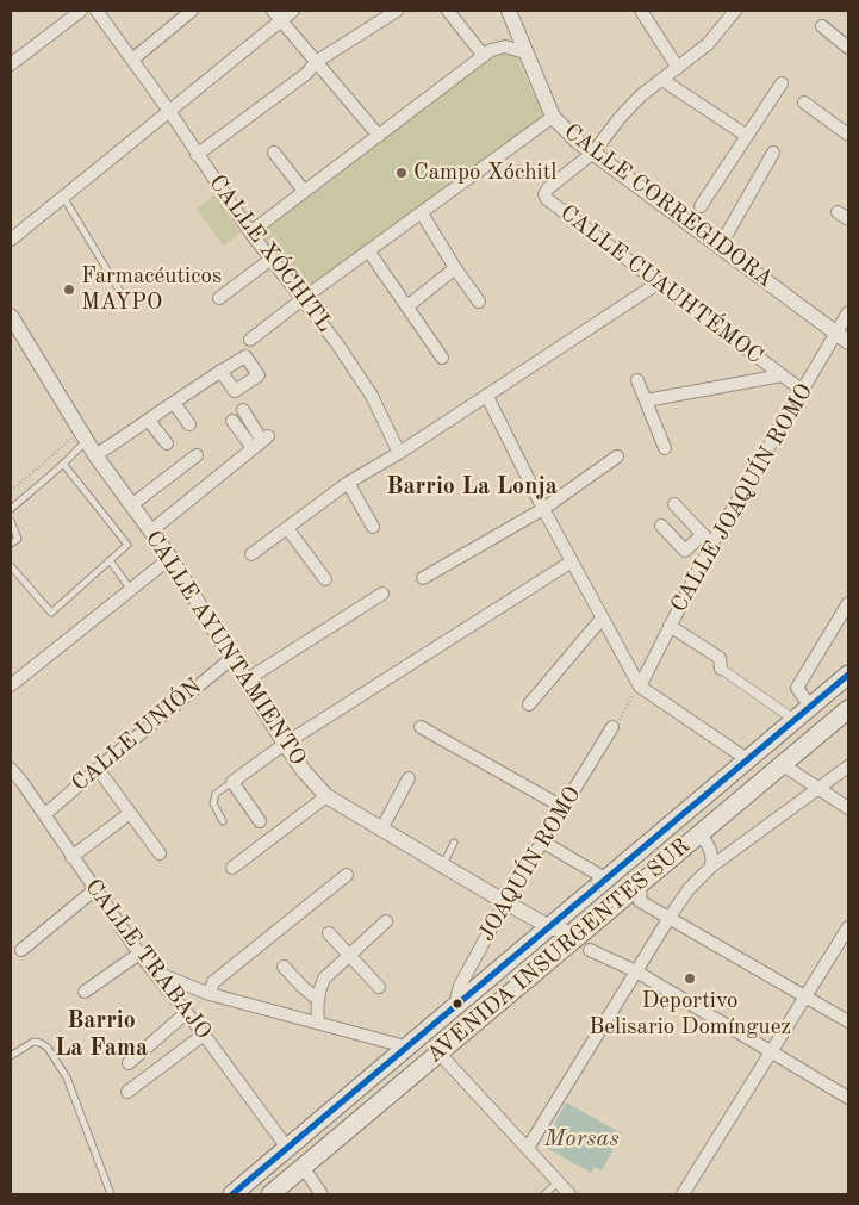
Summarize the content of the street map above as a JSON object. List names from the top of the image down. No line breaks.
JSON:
{"streets":{"main road":["AVENIDA INSURGENTES SUR"],"street":["CALLE CORREGIDORA","CALLE XÓCHITL","CALLE CUAUHTÉMOC","CALLE JOAQUÍN ROMO","CALLE AYUNTAMIENTO","CALLE UNIÓN","JOAQUÍN ROMO","CALLE TRABAJO"]},"crossings":[["CALLE CORREGIDORA","CALLE CUAUHTÉMOC"],["CALLE CORREGIDORA","CALLE JOAQUÍN ROMO"],["CALLE CUAUHTÉMOC","CALLE JOAQUÍN ROMO"],["CALLE AYUNTAMIENTO","CALLE UNIÓN"],["CALLE AYUNTAMIENTO","JOAQUÍN ROMO"],["CALLE AYUNTAMIENTO","AVENIDA INSURGENTES SUR"],["CALLE UNIÓN","CALLE TRABAJO"],["JOAQUÍN ROMO","AVENIDA INSURGENTES SUR"],["AVENIDA INSURGENTES SUR","CALLE TRABAJO"]],"districts":["Barrio La Lonja","Barrio La Fama"],"water":["Morsas"],"places":["Campo Xóchitl","Farmacéuticos MAYPO","Deportivo Belisario Domínguez"]}
